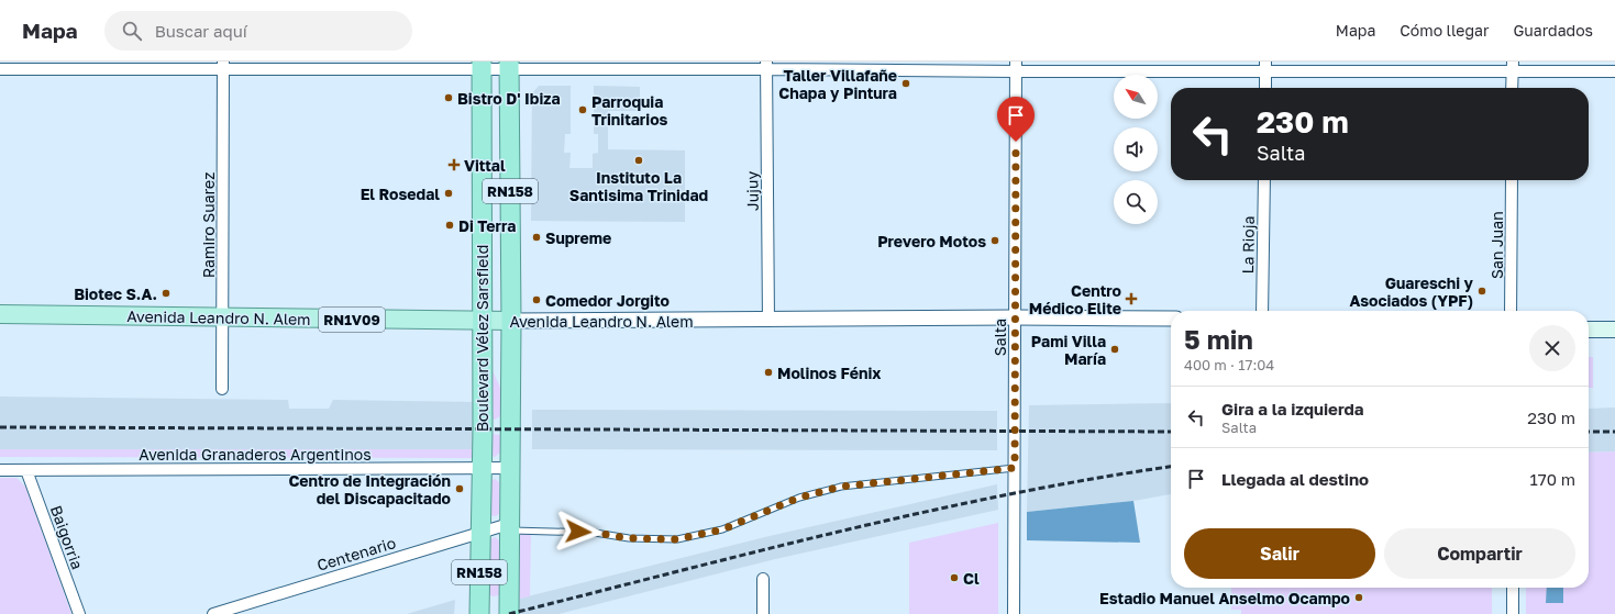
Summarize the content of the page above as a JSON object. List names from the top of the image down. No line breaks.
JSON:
{"streets":{"highway":["RN158","Boulevard Vélez Sarsfield"],"main road":["Avenida Leandro N. Alem","RN1V09"],"street":["Jujuy","Ramiro Suarez","La Rioja","San Juan","Salta","Avenida Granaderos Argentinos","Baigorria","Centenario"]},"crossings":[["Jujuy","Avenida Leandro N. Alem"],["Ramiro Suarez","Avenida Leandro N. Alem"],["Avenida Leandro N. Alem","Salta"],["Avenida Leandro N. Alem","Boulevard Vélez Sarsfield"],["Boulevard Vélez Sarsfield","Avenida Granaderos Argentinos"],["Boulevard Vélez Sarsfield","Centenario"],["Avenida Granaderos Argentinos","Baigorria"]],"places":{"other":["Taller Villafañe Chapa y Pintura","Bistro D' Ibiza","Parroquia Trinitarios","Instituto La Santisima Trinidad","El Rosedal","Di Terra","Supreme","Prevero Motos","Guareschi y Asociados (YPF)","Biotec S.A.","Comedor Jorgito","Pami Villa María","Molinos Fénix","Centro de Integración del Discapacitado","Cl","Estadio Manuel Anselmo Ocampo"],"health":["Vittal","Centro Médico Elite"]},"north":"top left","page":{"header":"Mapa","search":"Buscar aquí","nav":["Mapa","Cómo llegar","Guardados"],"turn":["230 m","Salta"],"heading":["5 min","400 m · 17:04"],"list":[{"name":"Gira a la izquierda","note":"Salta","value":"230 m"},{"name":"Llegada al destino","value":"170 m"}],"buttons":["Salir","Compartir"]}}
